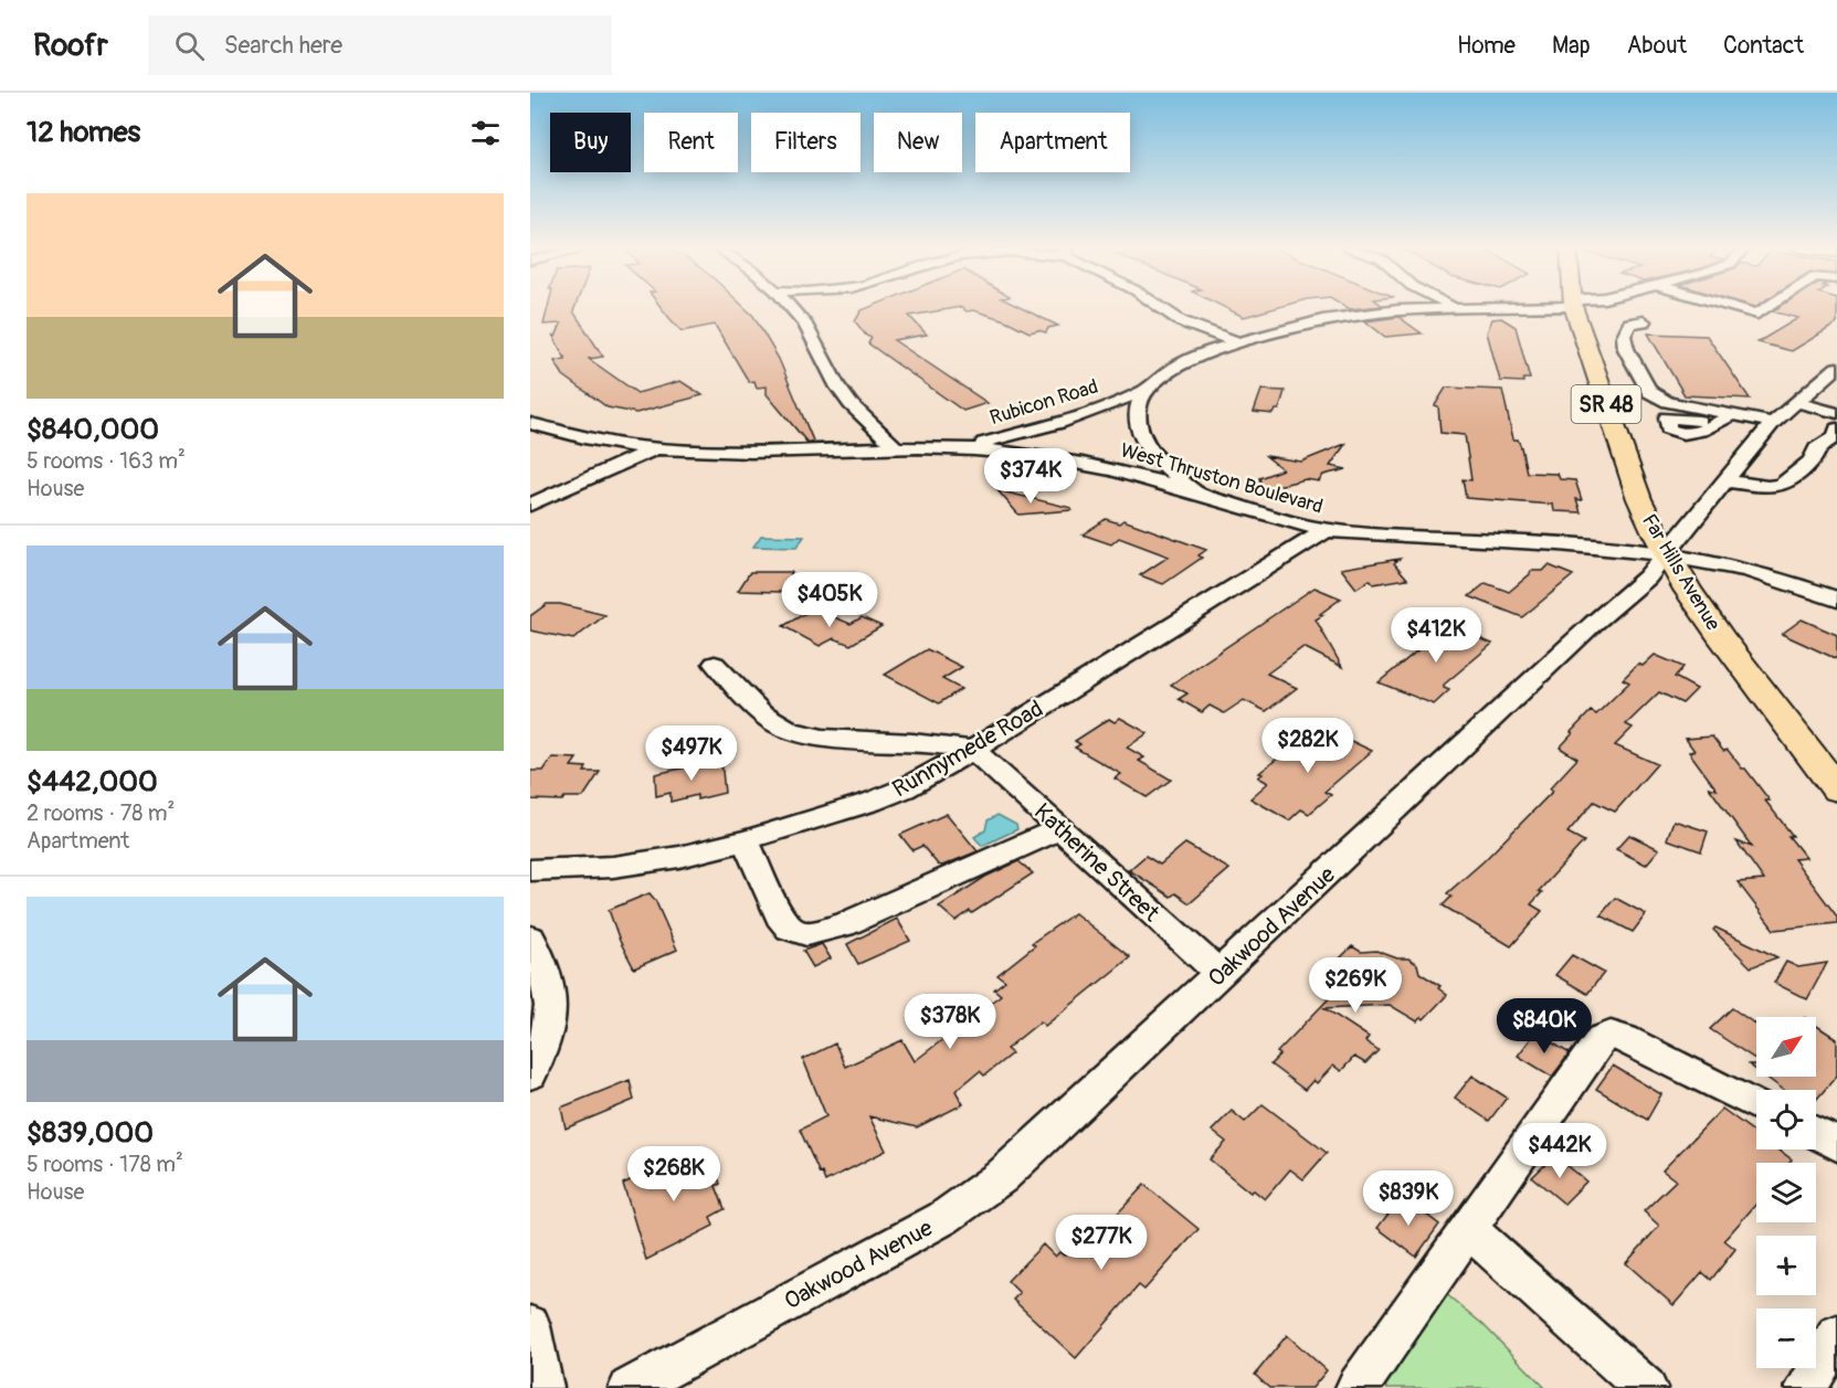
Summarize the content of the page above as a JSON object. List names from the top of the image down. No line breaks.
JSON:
{"streets":{"main road":["SR 48","Far Hills Avenue"],"street":["Rubicon Road","West Thruston Boulevard","Runnymede Road","Katherine Street","Oakwood Avenue"]},"crossings":[["Rubicon Road","West Thruston Boulevard"],["West Thruston Boulevard","Far Hills Avenue"],["West Thruston Boulevard","Runnymede Road"],["West Thruston Boulevard","Oakwood Avenue"],["Far Hills Avenue","Oakwood Avenue"],["Runnymede Road","Katherine Street"],["Katherine Street","Oakwood Avenue"]],"north":"top right","page":{"header":"Roofr","search":"Search here","nav":["Home","Map","About","Contact"],"heading":"12 homes","chip":["Buy","Rent","Filters","New","Apartment"],"list":[{"name":"$840,000","note":"5 rooms · 163 m² · House"},{"name":"$442,000","note":"2 rooms · 78 m² · Apartment"},{"name":"$839,000","note":"5 rooms · 178 m² · House"}],"price":["$374K","$405K","$412K","$282K","$497K","$269K","$378K","$840K","$442K","$268K","$839K","$277K"],"map_buttons":["+","−"]}}
